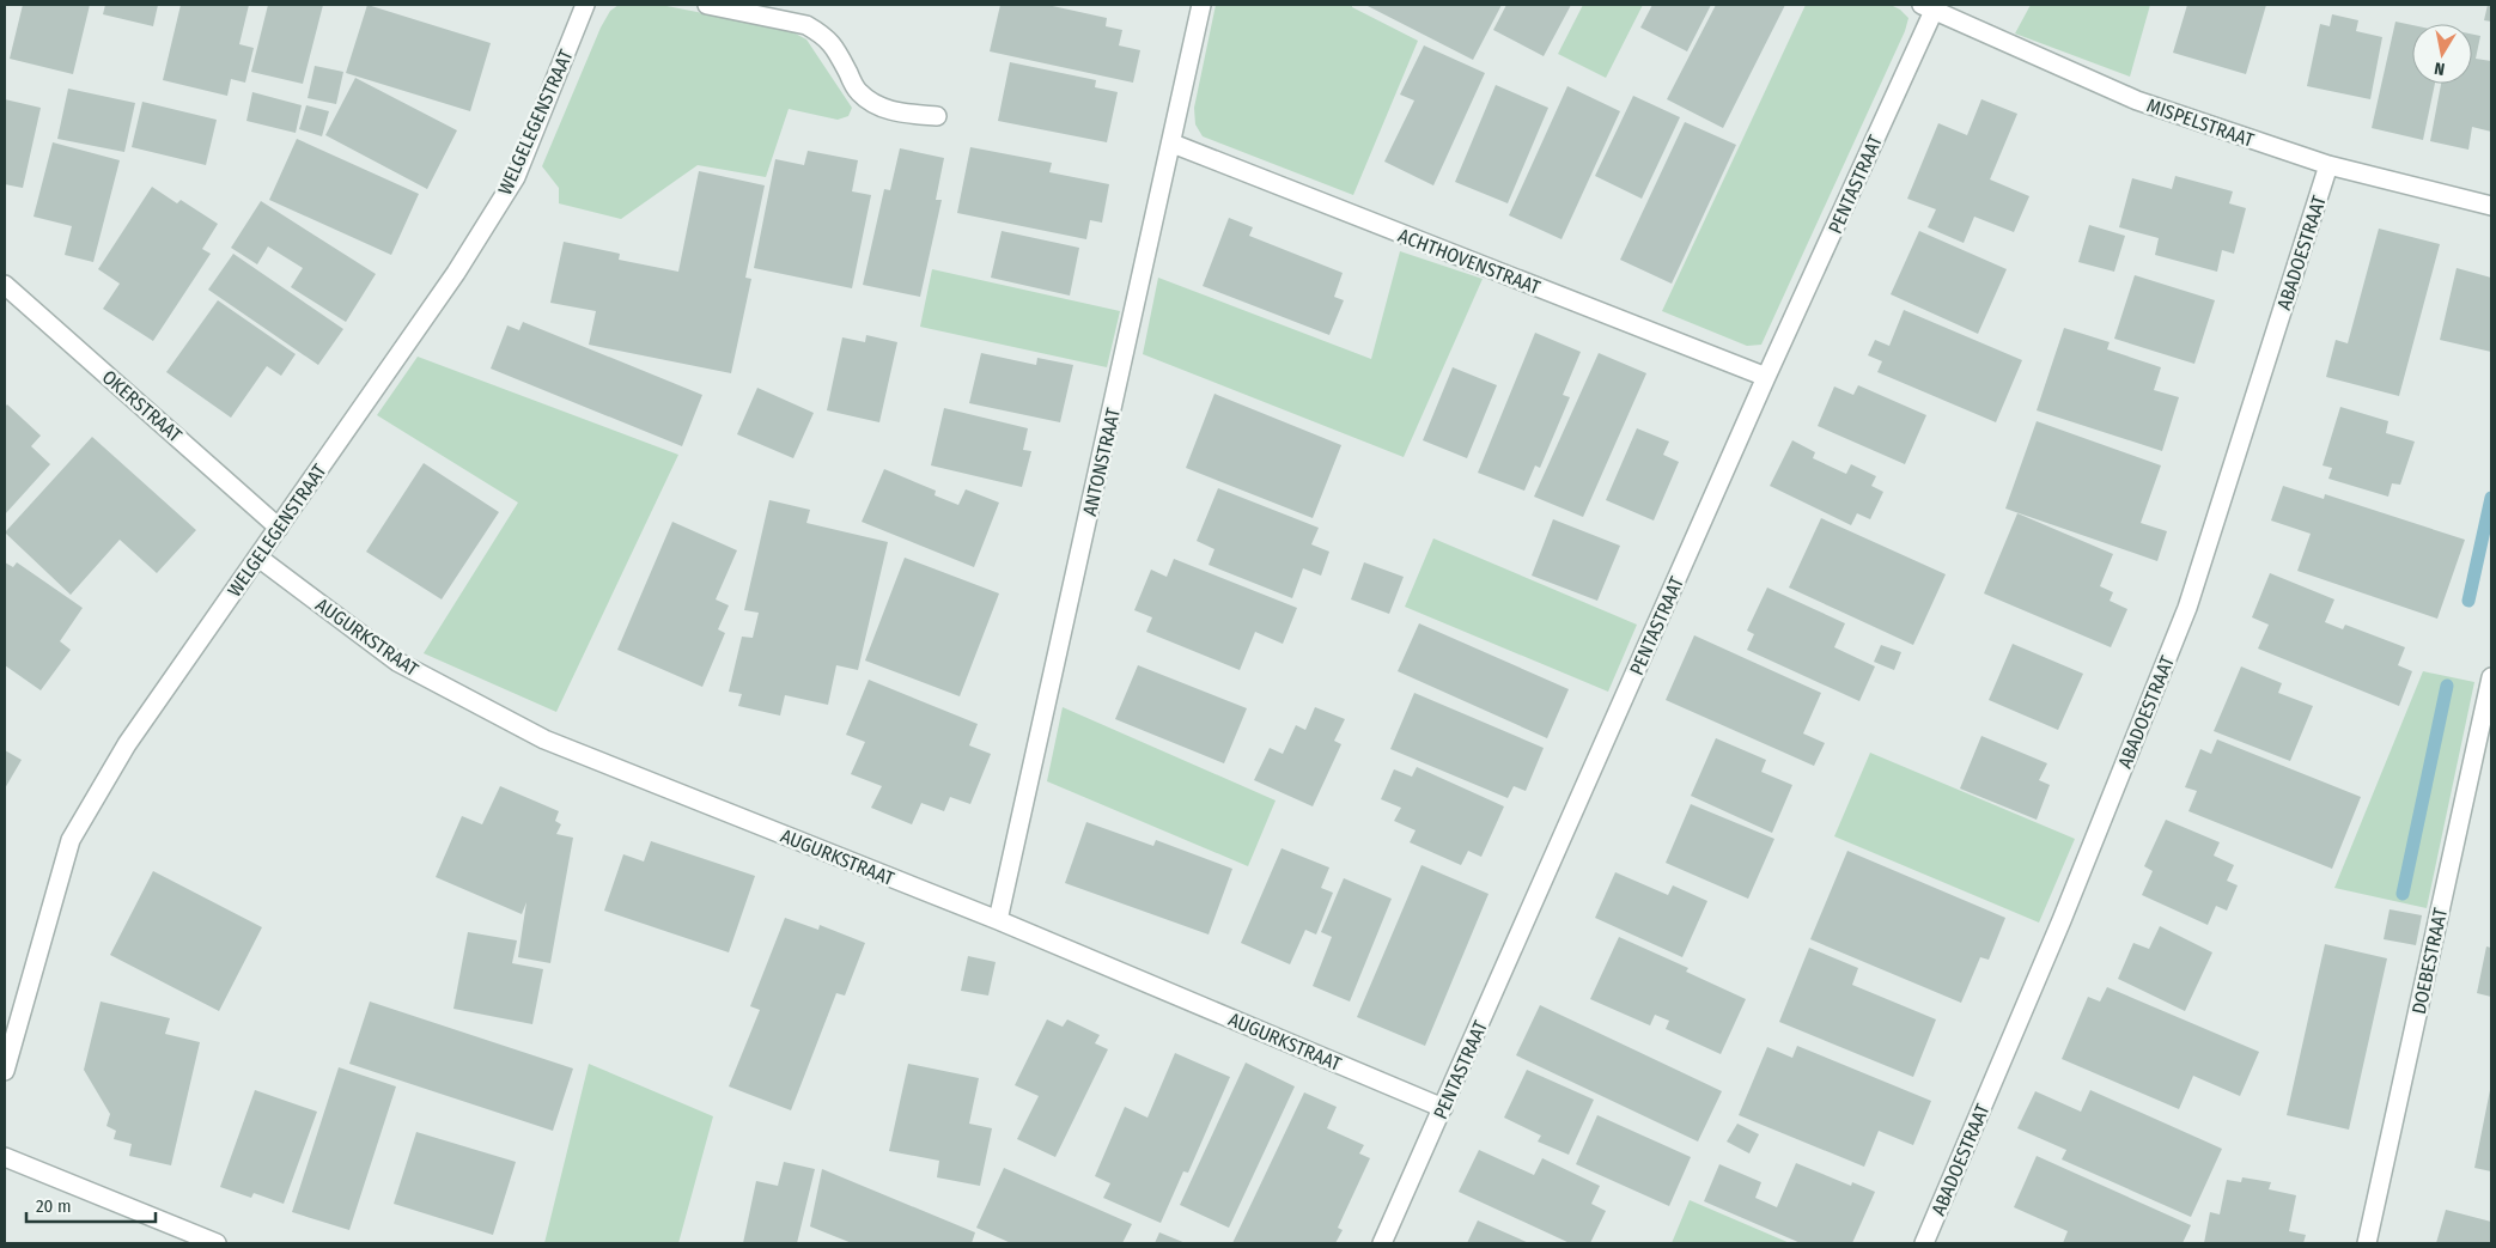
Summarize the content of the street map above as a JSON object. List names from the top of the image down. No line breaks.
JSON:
{"streets":{"street":["WELGELEGENSTRAAT","MISPELSTRAAT","PENTASTRAAT","ABADOESTRAAT","ACHTHOVENSTRAAT","OKERSTRAAT","ANTONSTRAAT","AUGURKSTRAAT","DOEBESTRAAT"]},"crossings":[["WELGELEGENSTRAAT","OKERSTRAAT"],["WELGELEGENSTRAAT","AUGURKSTRAAT"],["MISPELSTRAAT","PENTASTRAAT"],["MISPELSTRAAT","ABADOESTRAAT"],["PENTASTRAAT","ACHTHOVENSTRAAT"],["PENTASTRAAT","AUGURKSTRAAT"],["ACHTHOVENSTRAAT","ANTONSTRAAT"],["ANTONSTRAAT","AUGURKSTRAAT"]],"scale_bar":"20 m","north":"bottom"}
